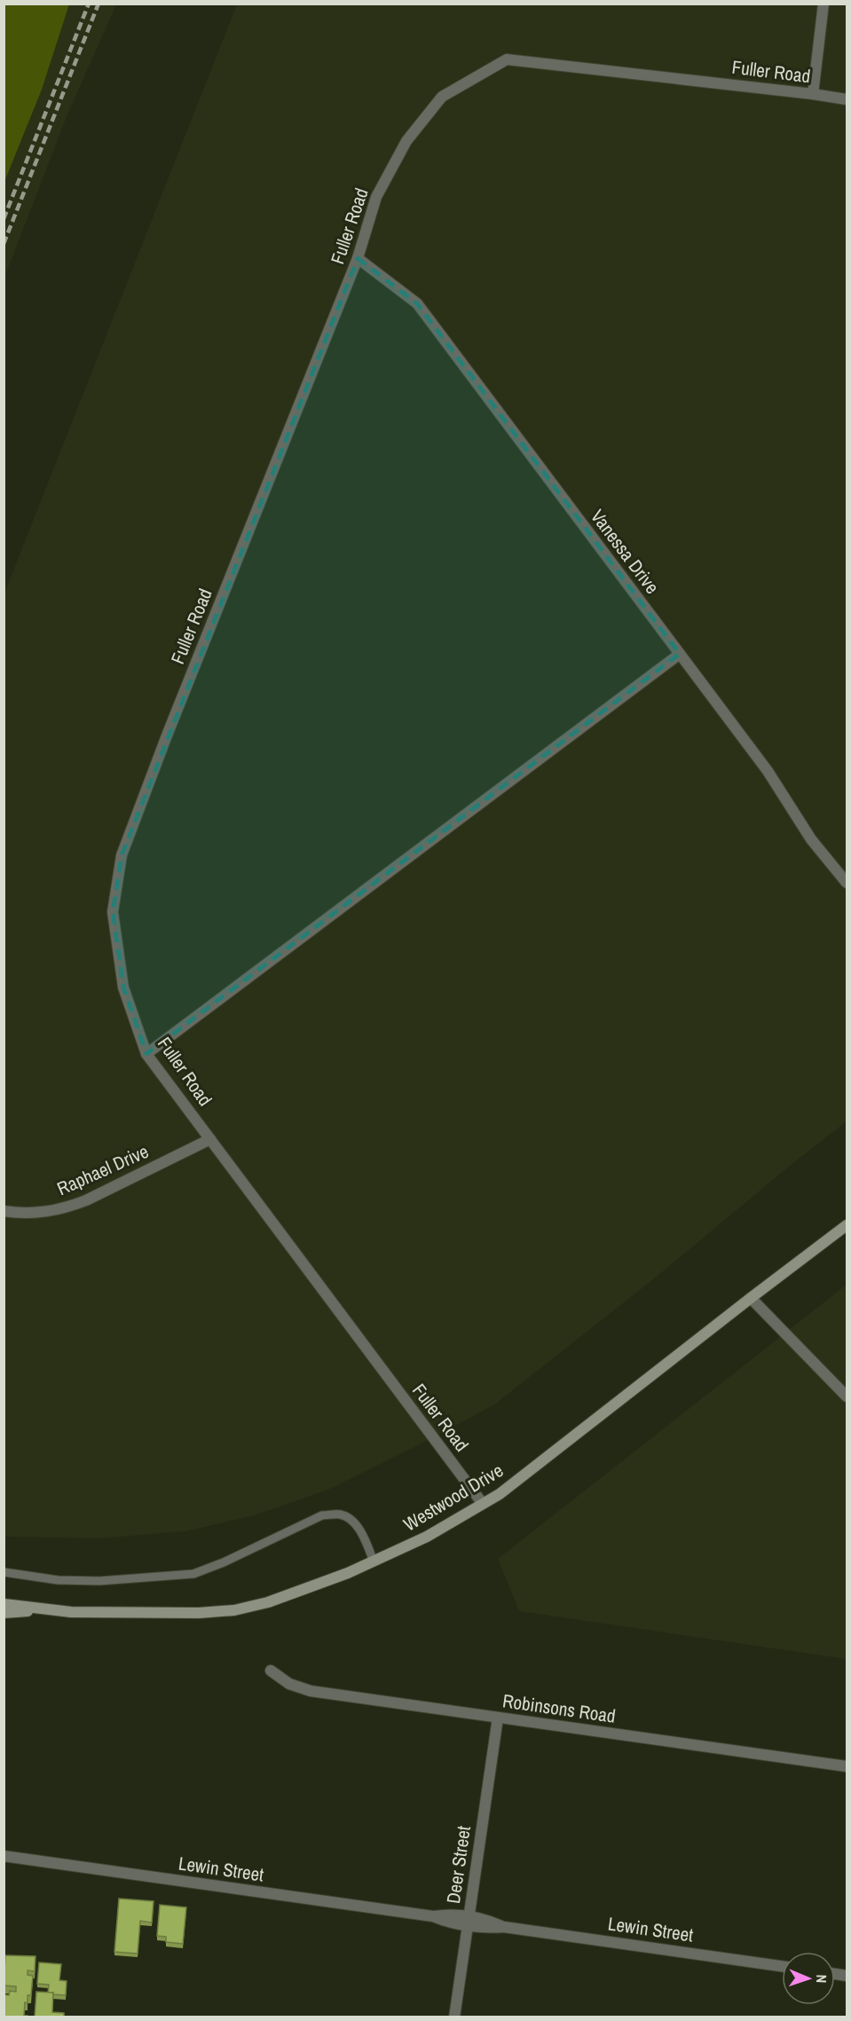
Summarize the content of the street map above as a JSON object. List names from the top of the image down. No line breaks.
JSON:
{"streets":{"main road":["Westwood Drive"],"street":["Fuller Road","Vanessa Drive","Raphael Drive","Robinsons Road","Deer Street","Lewin Street"]},"crossings":[["Fuller Road","Vanessa Drive"],["Fuller Road","Raphael Drive"],["Fuller Road","Westwood Drive"],["Robinsons Road","Deer Street"],["Deer Street","Lewin Street"]],"north":"right"}
